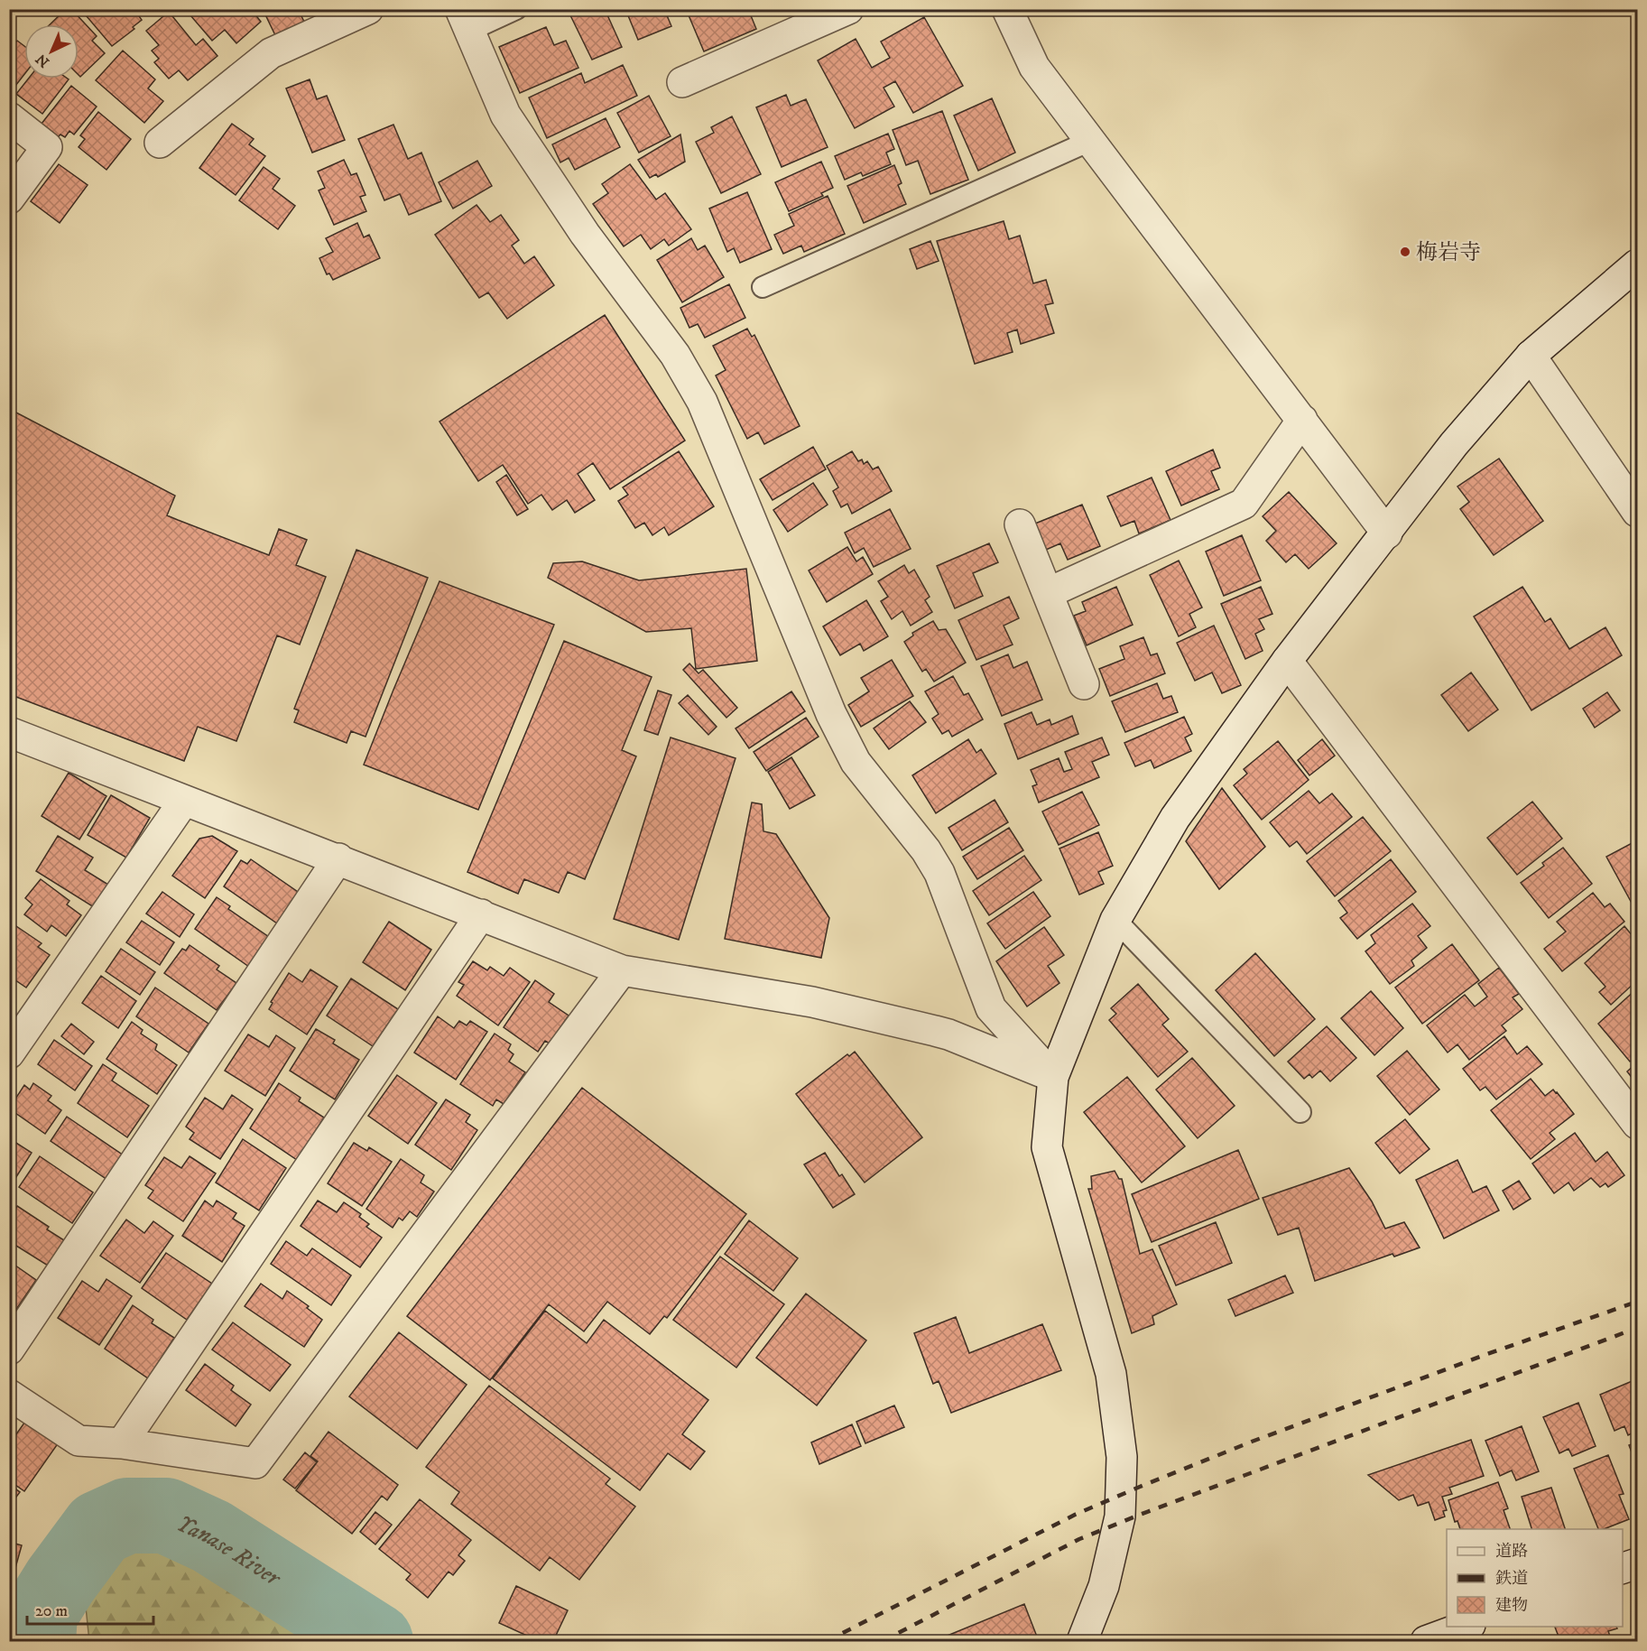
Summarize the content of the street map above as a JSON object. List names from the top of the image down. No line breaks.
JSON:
{"water":["Yanase River"],"places":["梅岩寺"],"legend":["道路","鉄道","建物"],"scale_bar":"20 m","north":"bottom left"}
